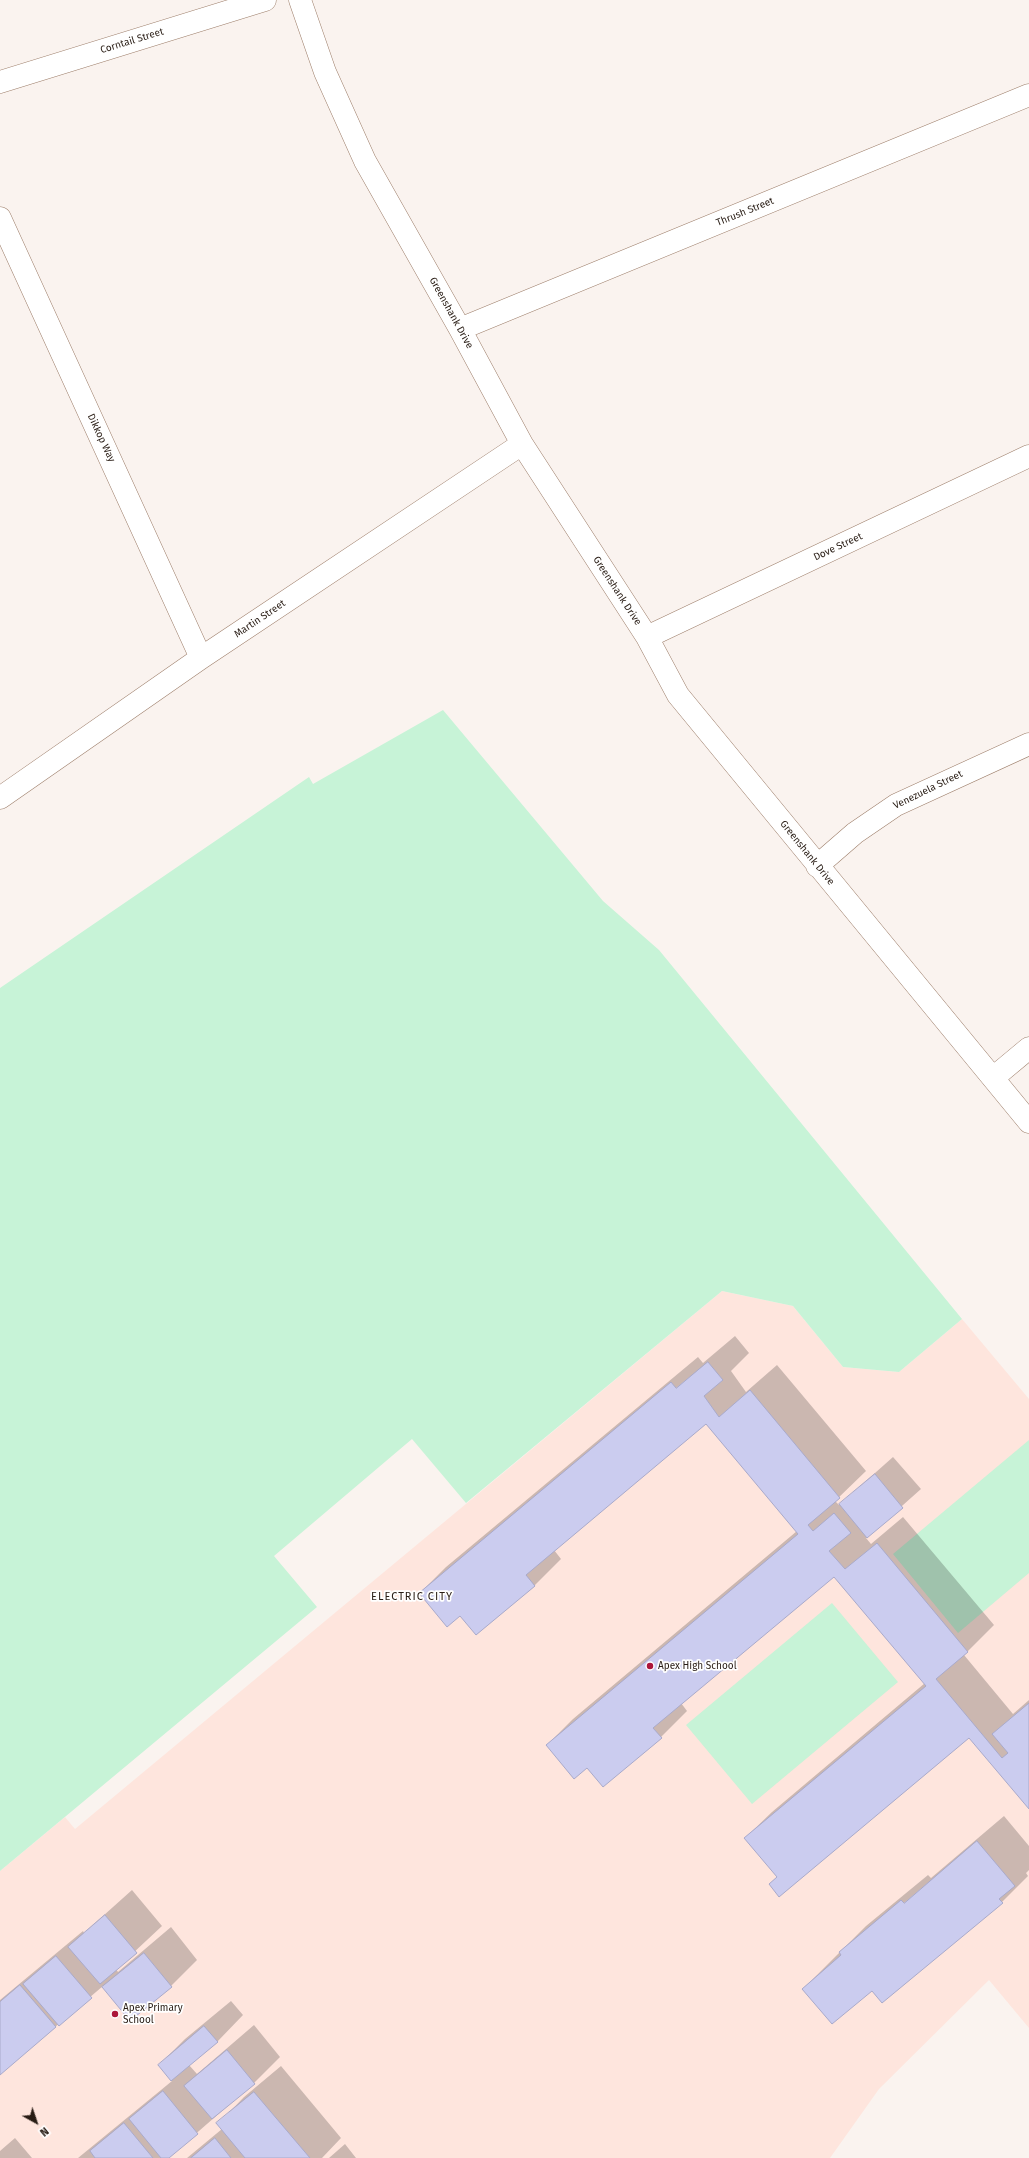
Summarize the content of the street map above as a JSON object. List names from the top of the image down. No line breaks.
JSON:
{"streets":{"street":["Corntail Street","Thrush Street","Greenshank Drive","Dikkop Way","Dove Street","Martin Street","Venezuela Street"]},"crossings":[["Thrush Street","Greenshank Drive"],["Greenshank Drive","Dove Street"],["Greenshank Drive","Martin Street"],["Greenshank Drive","Venezuela Street"],["Dikkop Way","Martin Street"]],"districts":["ELECTRIC CITY"],"places":["Apex High School","Apex Primary School"],"north":"bottom right"}
